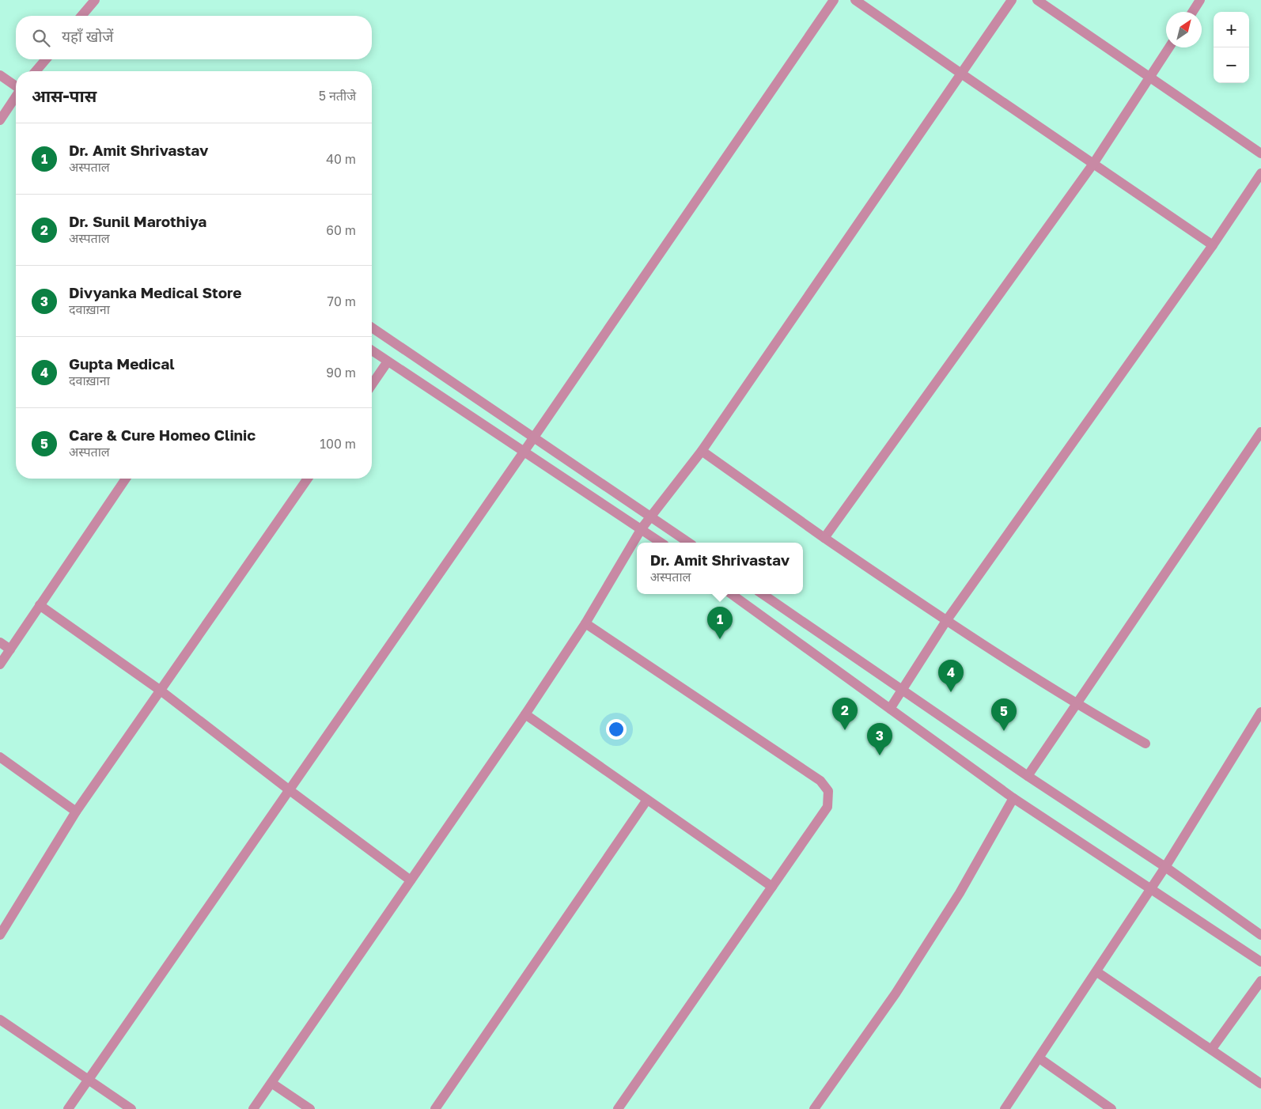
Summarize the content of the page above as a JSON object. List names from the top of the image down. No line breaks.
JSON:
{"north":"top right","page":{"map_buttons":["+","−"],"search":"यहाँ खोजें","heading":["आस-पास","5 नतीजे"],"list":[{"mark":"1","name":"Dr. Amit Shrivastav","note":"अस्पताल","value":"40 m"},{"mark":"2","name":"Dr. Sunil Marothiya","note":"अस्पताल","value":"60 m"},{"mark":"3","name":"Divyanka Medical Store","note":"दवाख़ाना","value":"70 m"},{"mark":"4","name":"Gupta Medical","note":"दवाख़ाना","value":"90 m"},{"mark":"5","name":"Care & Cure Homeo Clinic","note":"अस्पताल","value":"100 m"}],"popup":["Dr. Amit Shrivastav","अस्पताल"],"pins":["1","4","2","5","3"]}}
